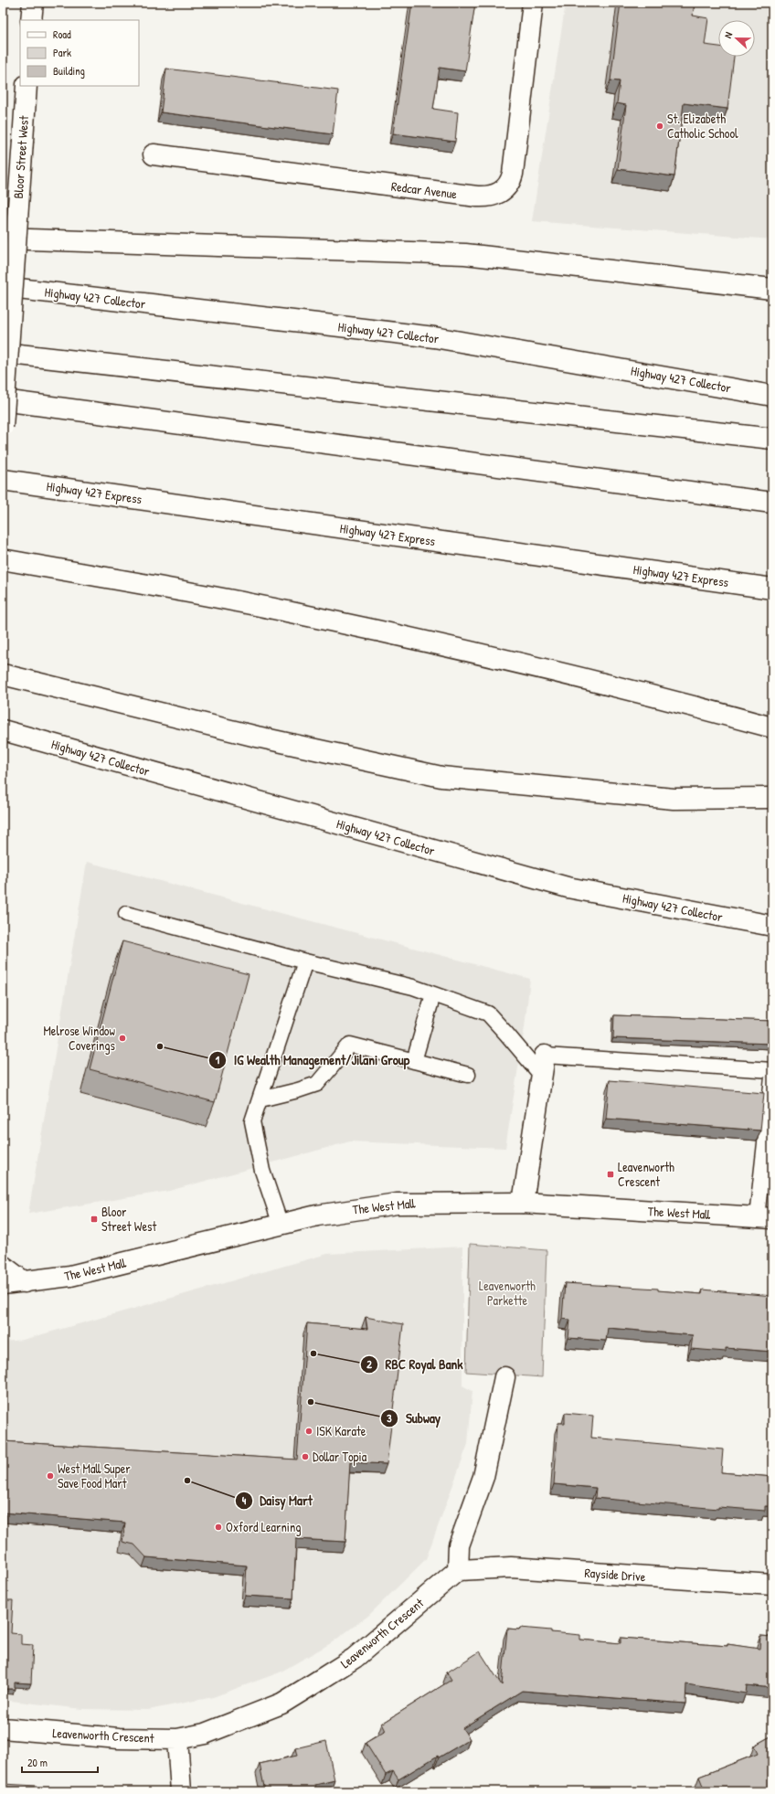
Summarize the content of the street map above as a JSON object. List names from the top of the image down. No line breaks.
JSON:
{"streets":{"main road":["Bloor Street West","Redcar Avenue","Highway 427 Collector","Highway 427 Express","The West Mall","Rayside Drive","Leavenworth Crescent"]},"crossings":[["Rayside Drive","Leavenworth Crescent"]],"parks":["Leavenworth Parkette"],"places":{"other":["St. Elizabeth Catholic School","Melrose Window Coverings","IG Wealth Management/Jilani Group","RBC Royal Bank","Subway","ISK Karate","Dollar Topia","West Mall Super Save Food Mart","Daisy Mart","Oxford Learning"],"transit":["Leavenworth Crescent","Bloor Street West"]},"legend":["Road","Park","Building"],"scale_bar":"20 m","north":"left"}
